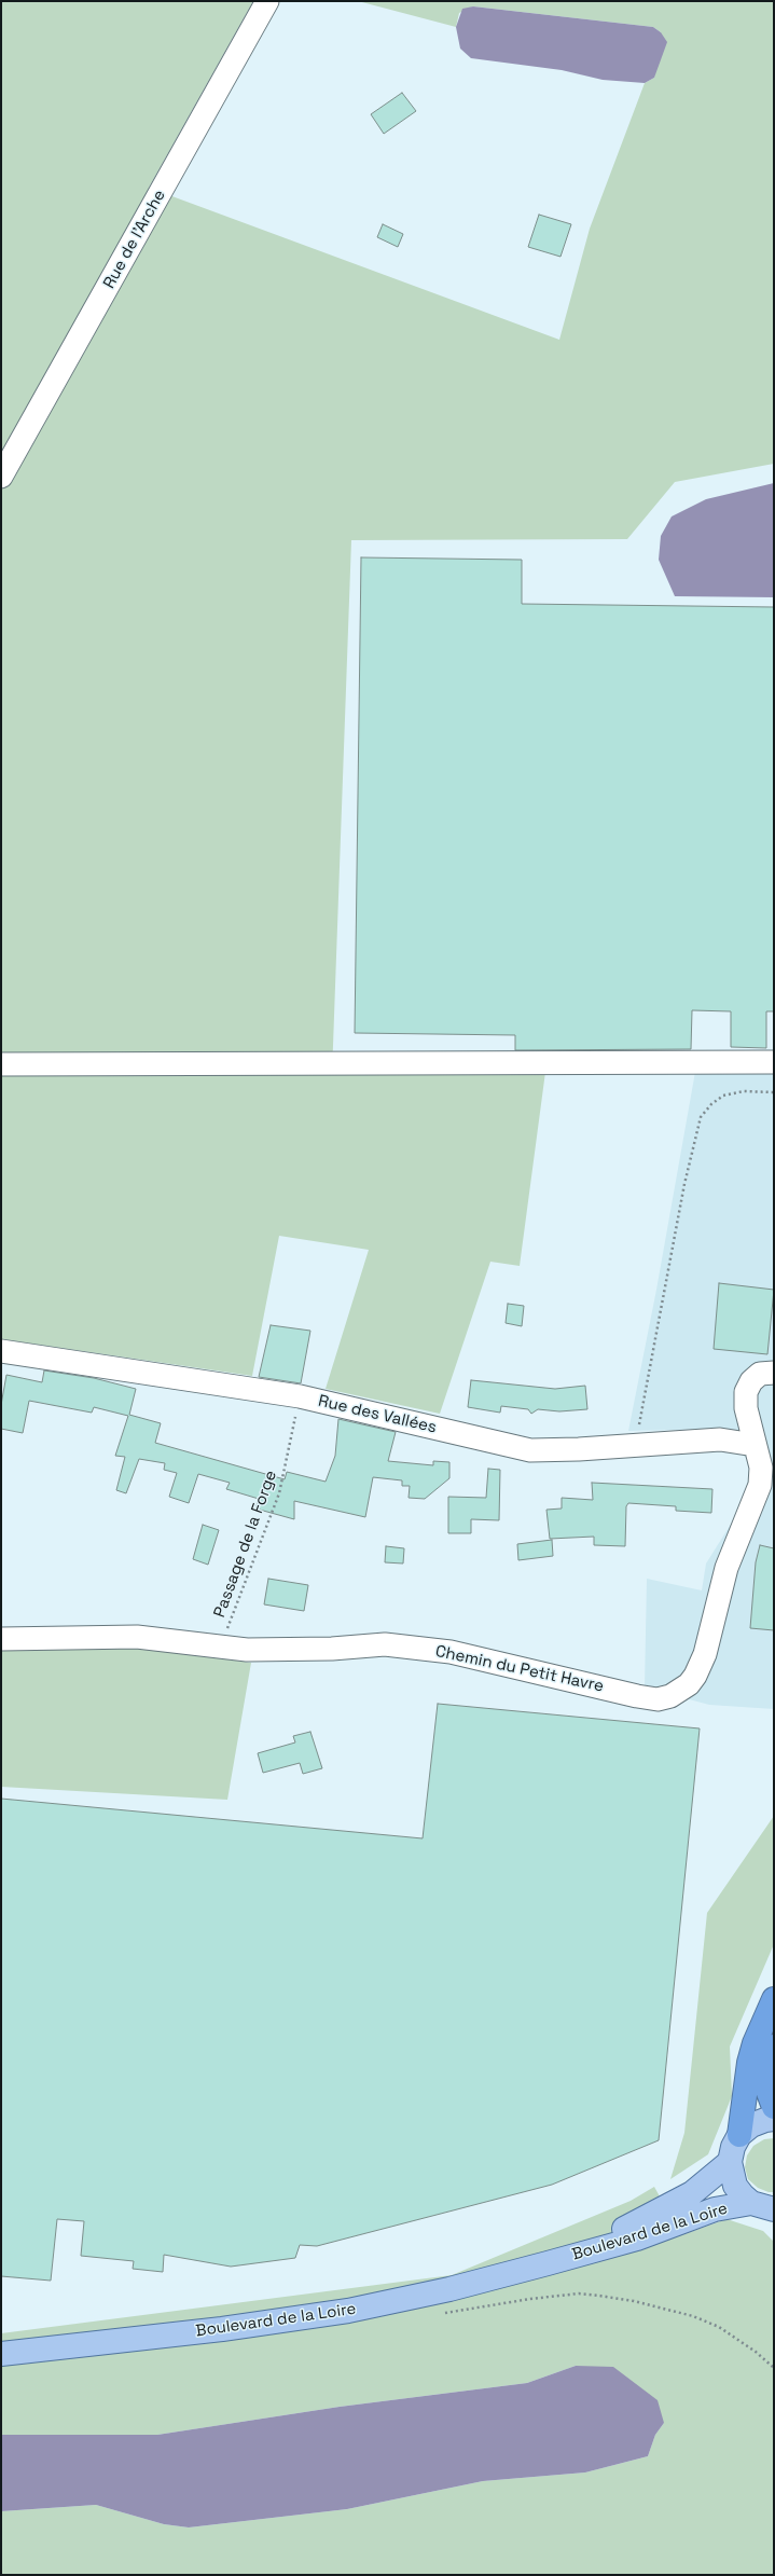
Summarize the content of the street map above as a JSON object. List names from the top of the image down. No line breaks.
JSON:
{"streets":{"main road":["Boulevard de la Loire"],"street":["Rue de l'Arche","Rue des Vallées","Chemin du Petit Havre"],"path":["Passage de la Forge"]},"crossings":[["Rue des Vallées","Passage de la Forge"],["Rue des Vallées","Chemin du Petit Havre"],["Passage de la Forge","Chemin du Petit Havre"]]}
